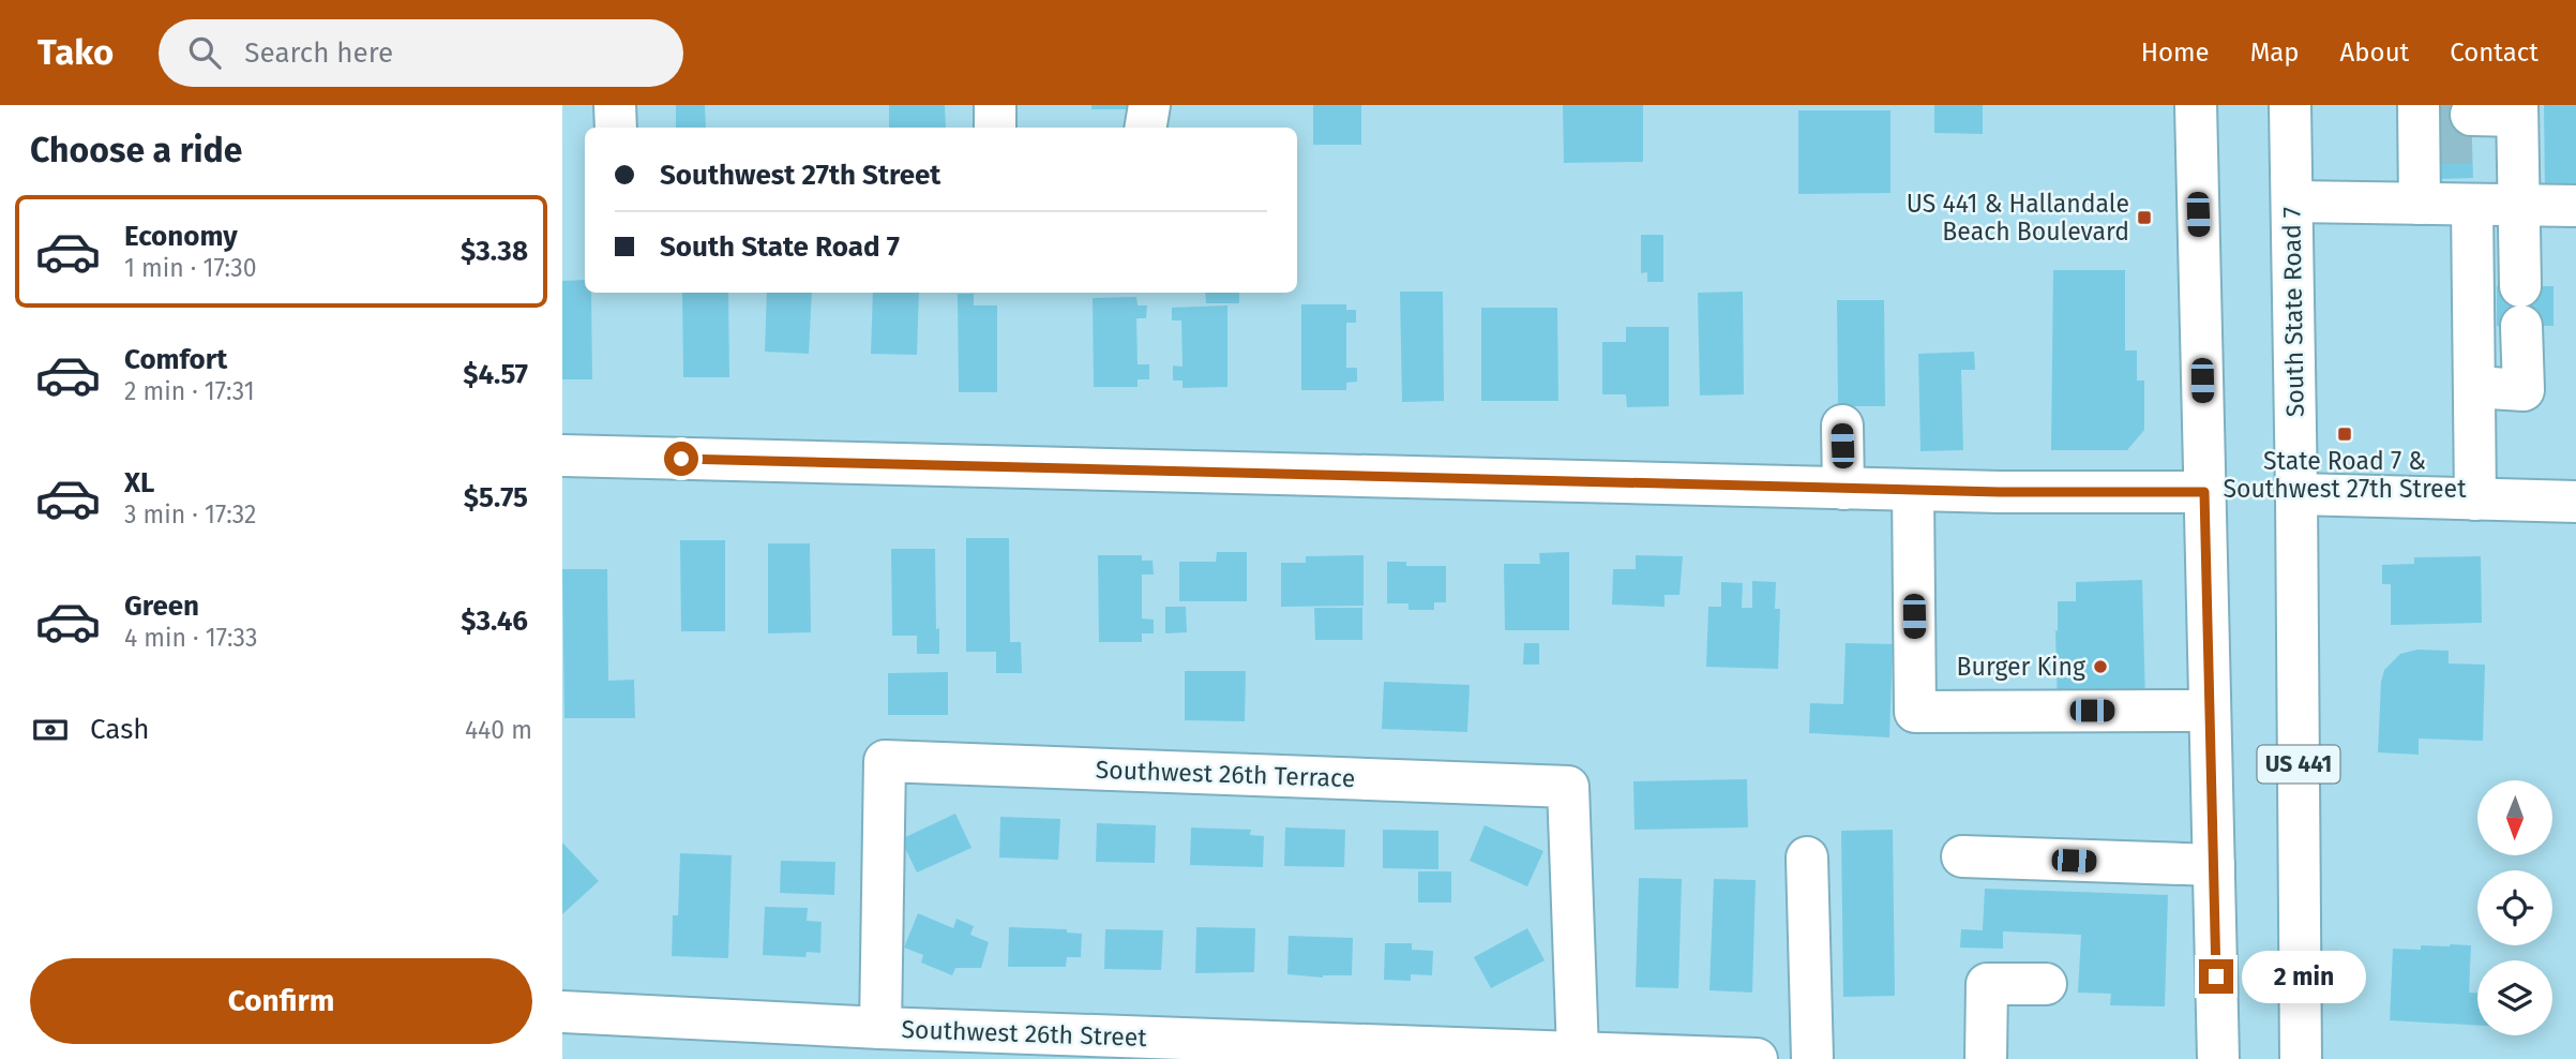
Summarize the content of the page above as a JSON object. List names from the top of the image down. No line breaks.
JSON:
{"streets":{"street":["South State Road 7","US 441","Southwest 26th Terrace","Southwest 26th Street"]},"crossings":[["Southwest 26th Terrace","Southwest 26th Street"]],"places":{"transit":["US 441 & Hallandale Beach Boulevard","State Road 7 & Southwest 27th Street"],"other":["Burger King"]},"north":"bottom","page":{"header":"Tako","search":"Search here","nav":["Home","Map","About","Contact"],"heading":"Choose a ride","banner":["Southwest 27th Street","South State Road 7"],"list":[{"name":"Economy","note":"1 min · 17:30","value":"$3.38"},{"name":"Comfort","note":"2 min · 17:31","value":"$4.57"},{"name":"XL","note":"3 min · 17:32","value":"$5.75"},{"name":"Green","note":"4 min · 17:33","value":"$3.46"}],"pay":["Cash","440 m"],"buttons":"Confirm","bubble":"2 min"}}
